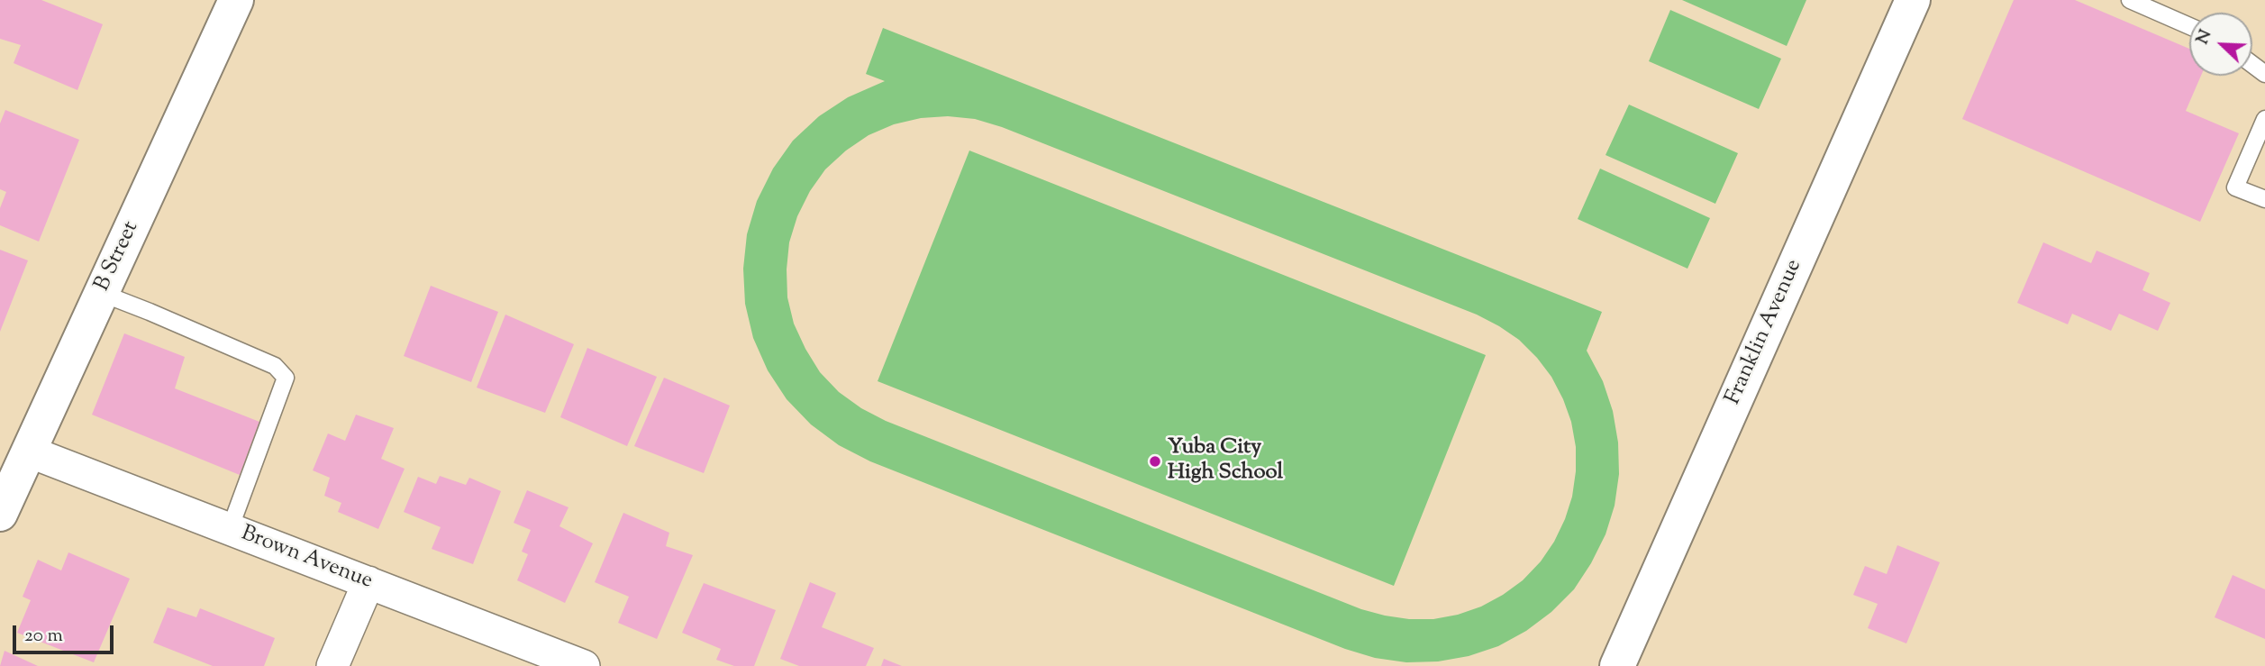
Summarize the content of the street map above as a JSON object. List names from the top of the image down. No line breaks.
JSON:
{"streets":{"street":["B Street","Franklin Avenue","Brown Avenue"]},"crossings":[["B Street","Brown Avenue"]],"places":["Yuba City High School"],"scale_bar":"20 m","north":"top left"}
